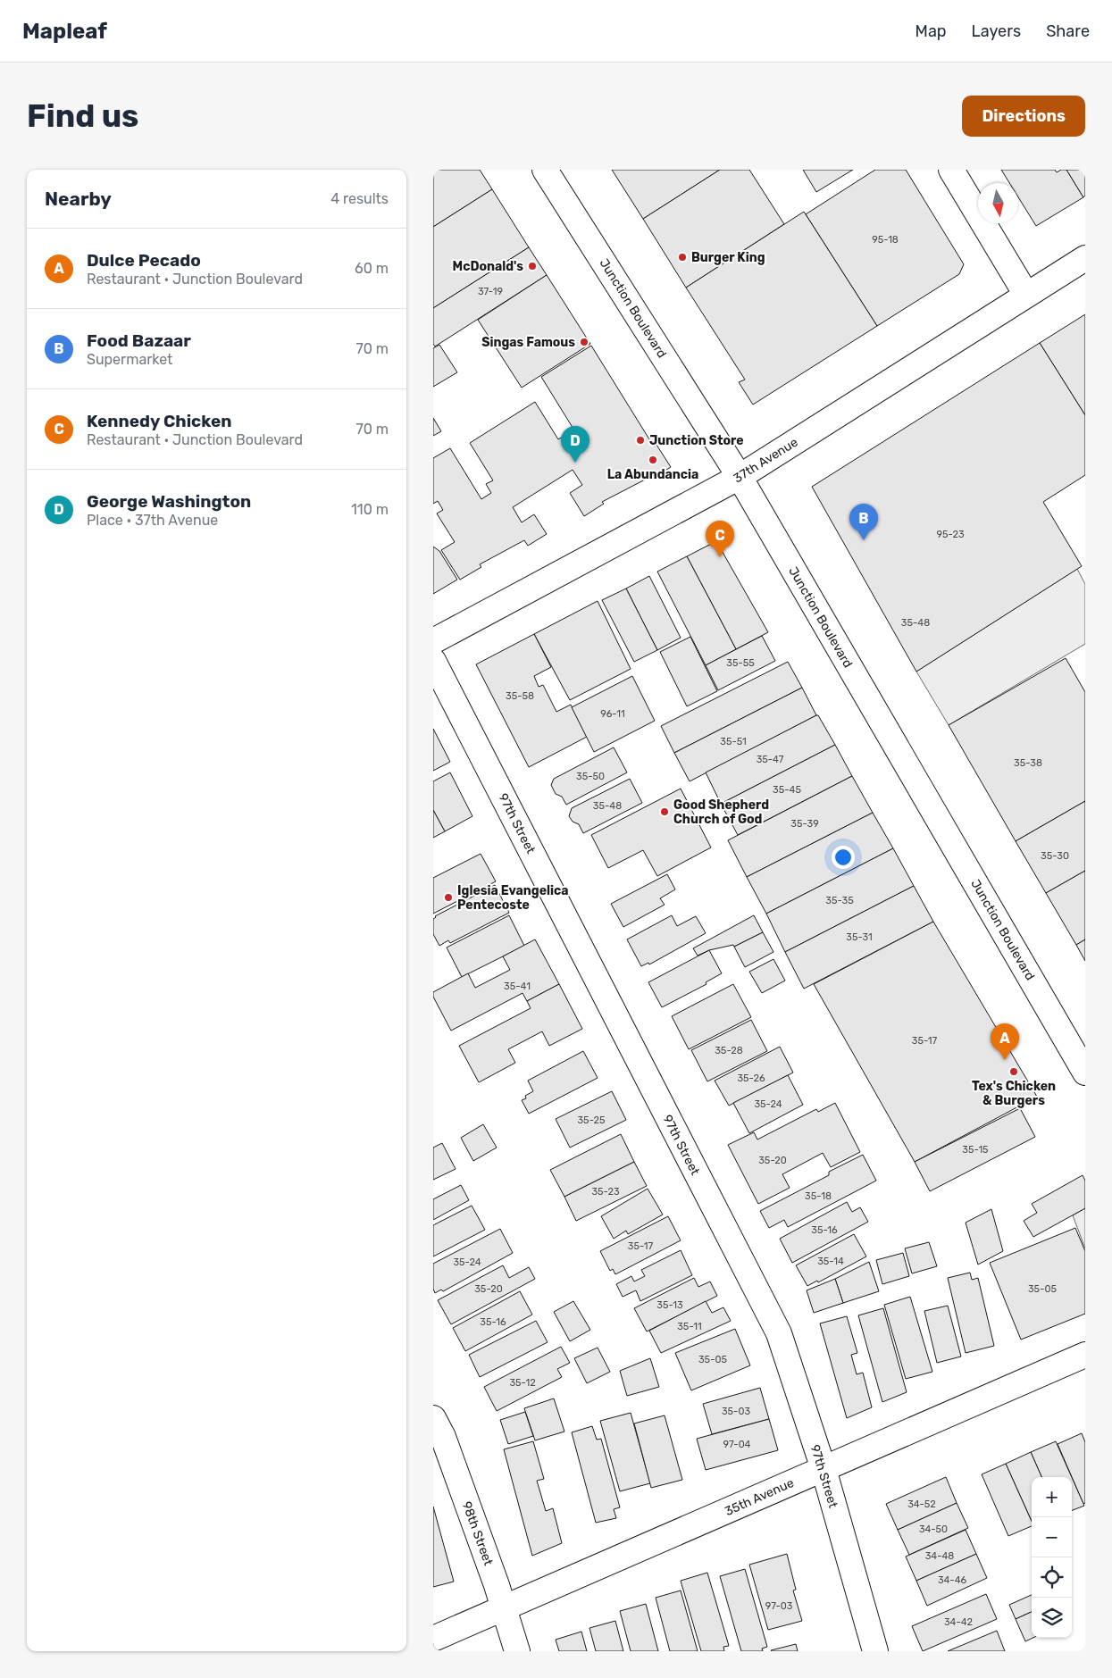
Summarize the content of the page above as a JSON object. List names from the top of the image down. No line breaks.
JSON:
{"streets":{"street":["Junction Boulevard","37th Avenue","97th Street","35th Avenue","98th Street"]},"crossings":[["Junction Boulevard","37th Avenue"],["97th Street","35th Avenue"],["35th Avenue","98th Street"]],"places":["Burger King","McDonald's","Singas Famous","Junction Store","La Abundancia","Good Shepherd Church of God","Iglesia Evangelica Pentecoste","Tex's Chicken & Burgers"],"house_numbers":["95-18","37-19","95-23","35-48","35-55","35-58","96-11","35-51","35-47","35-38","35-50","35-45","35-48","35-39","35-30","35-35","35-31","35-41","35-17","35-28","35-26","35-24","35-25","35-15","35-20","35-23","35-18","35-16","35-17","35-14","35-24","35-20","35-05","35-13","35-16","35-11","35-05","35-12","35-03","97-04","34-52","34-50","34-48","34-46","97-03","34-42"],"north":"bottom","page":{"header":"Mapleaf","nav":["Map","Layers","Share"],"buttons":"Directions","title":"Find us","heading":["Nearby","4 results"],"list":[{"mark":"A","name":"Dulce Pecado","note":"Restaurant · Junction Boulevard","value":"60 m"},{"mark":"B","name":"Food Bazaar","note":"Supermarket","value":"70 m"},{"mark":"C","name":"Kennedy Chicken","note":"Restaurant · Junction Boulevard","value":"70 m"},{"mark":"D","name":"George Washington","note":"Place · 37th Avenue","value":"110 m"}],"pins":["D","B","C","A"],"map_buttons":["+","−"]}}
